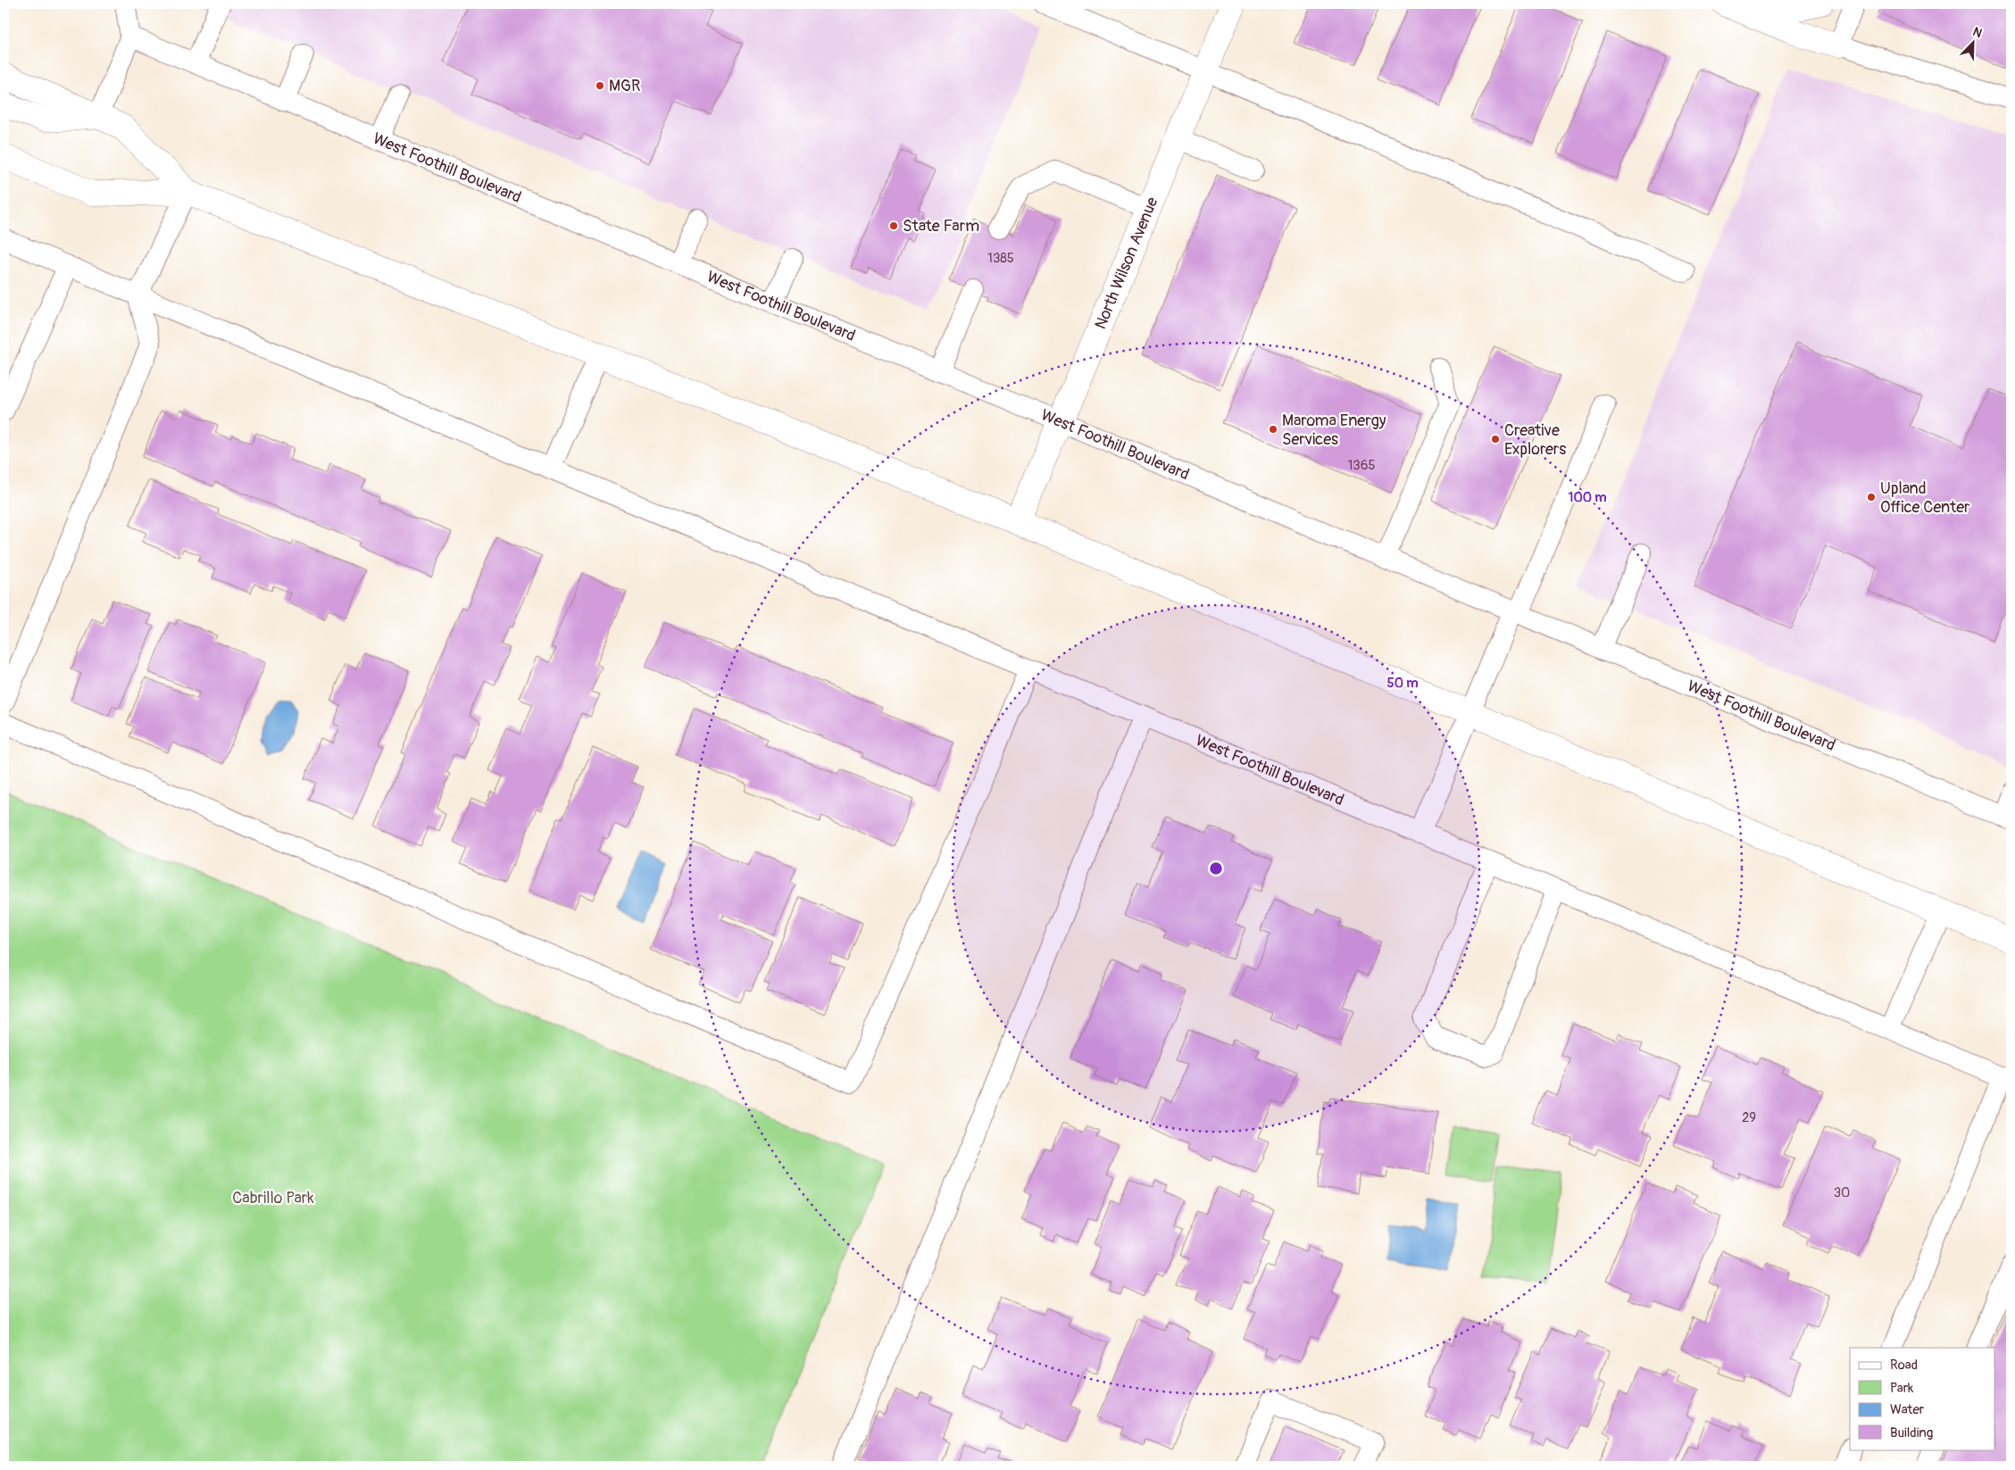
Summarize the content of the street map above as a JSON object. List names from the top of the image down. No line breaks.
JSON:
{"streets":{"main road":["North Wilson Avenue"],"lane":["West Foothill Boulevard"]},"crossings":[["West Foothill Boulevard","North Wilson Avenue"]],"parks":["Cabrillo Park"],"places":["MGR","State Farm","Maroma Energy Services","Creative Explorers","Upland Office Center"],"house_numbers":["1385","1365","29","30"],"legend":["Road","Park","Water","Building"],"north":"top right","rings":["100 m","50 m"]}
